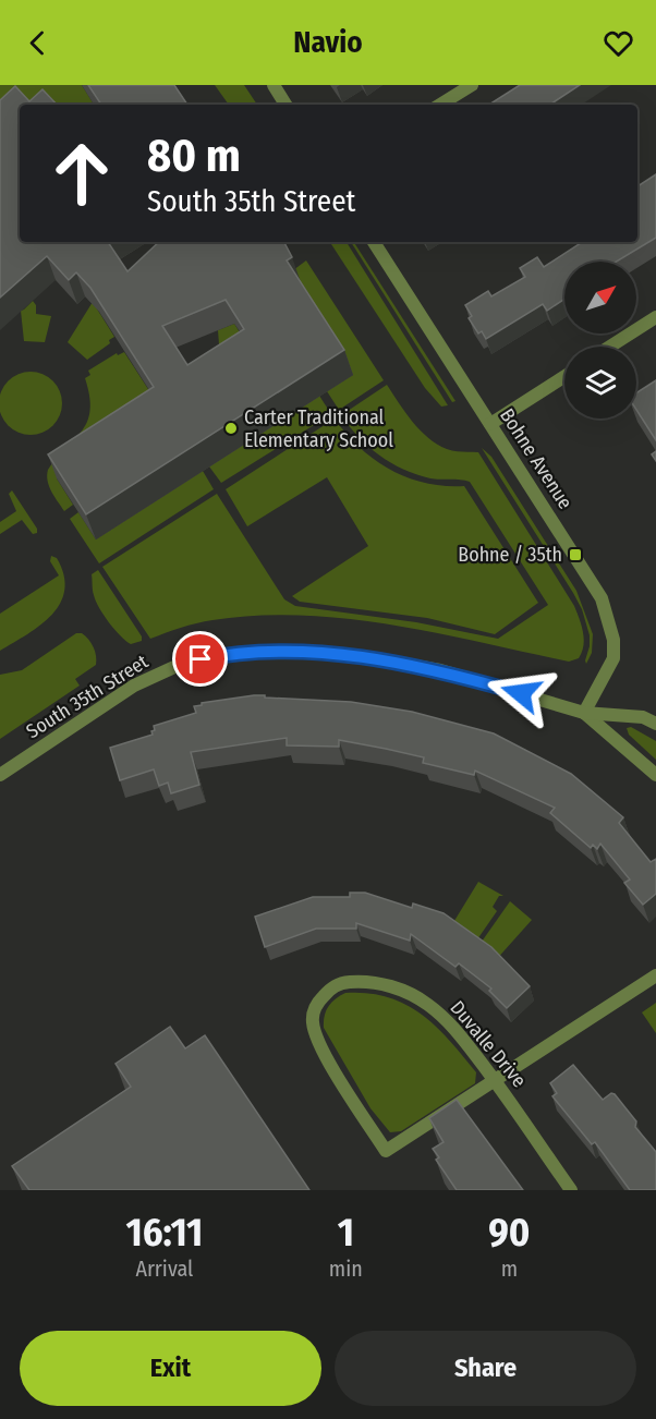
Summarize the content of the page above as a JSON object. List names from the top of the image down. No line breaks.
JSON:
{"streets":{"street":["Bohne Avenue","South 35th Street","Duvalle Drive"]},"crossings":[["Bohne Avenue","South 35th Street"]],"places":{"other":["Carter Traditional Elementary School"],"transit":["Bohne / 35th"]},"north":"top right","page":{"header":"Navio","turn":["80 m","South 35th Street"],"eta":["16:11","Arrival","1","min","90","m"],"buttons":["Exit","Share"]}}
